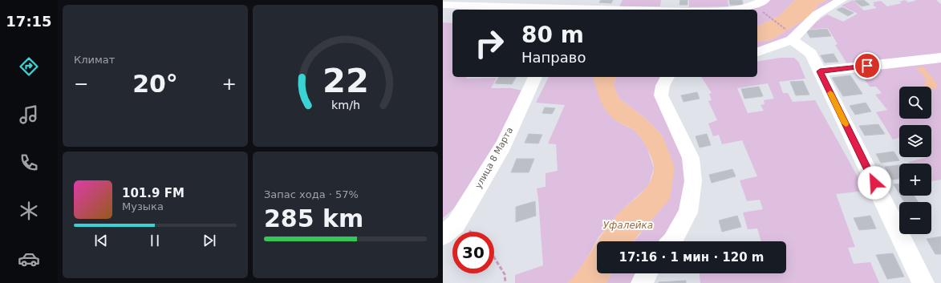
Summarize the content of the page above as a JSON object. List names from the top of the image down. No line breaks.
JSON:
{"streets":{"street":["улица 8 Марта"]},"water":["Уфалейка"],"page":{"tabs":"17:15","tile":["Климат",["Запас хода · 57%","285 km"]],"turn":["80 m","Направо"],"heat":["−","20°","+"],"map_buttons":["+","−"],"song":["101.9 FM","Музыка"],"limit":"30","trip":"17:16 · 1 мин · 120 m","gauge":["22","km/h"]}}
